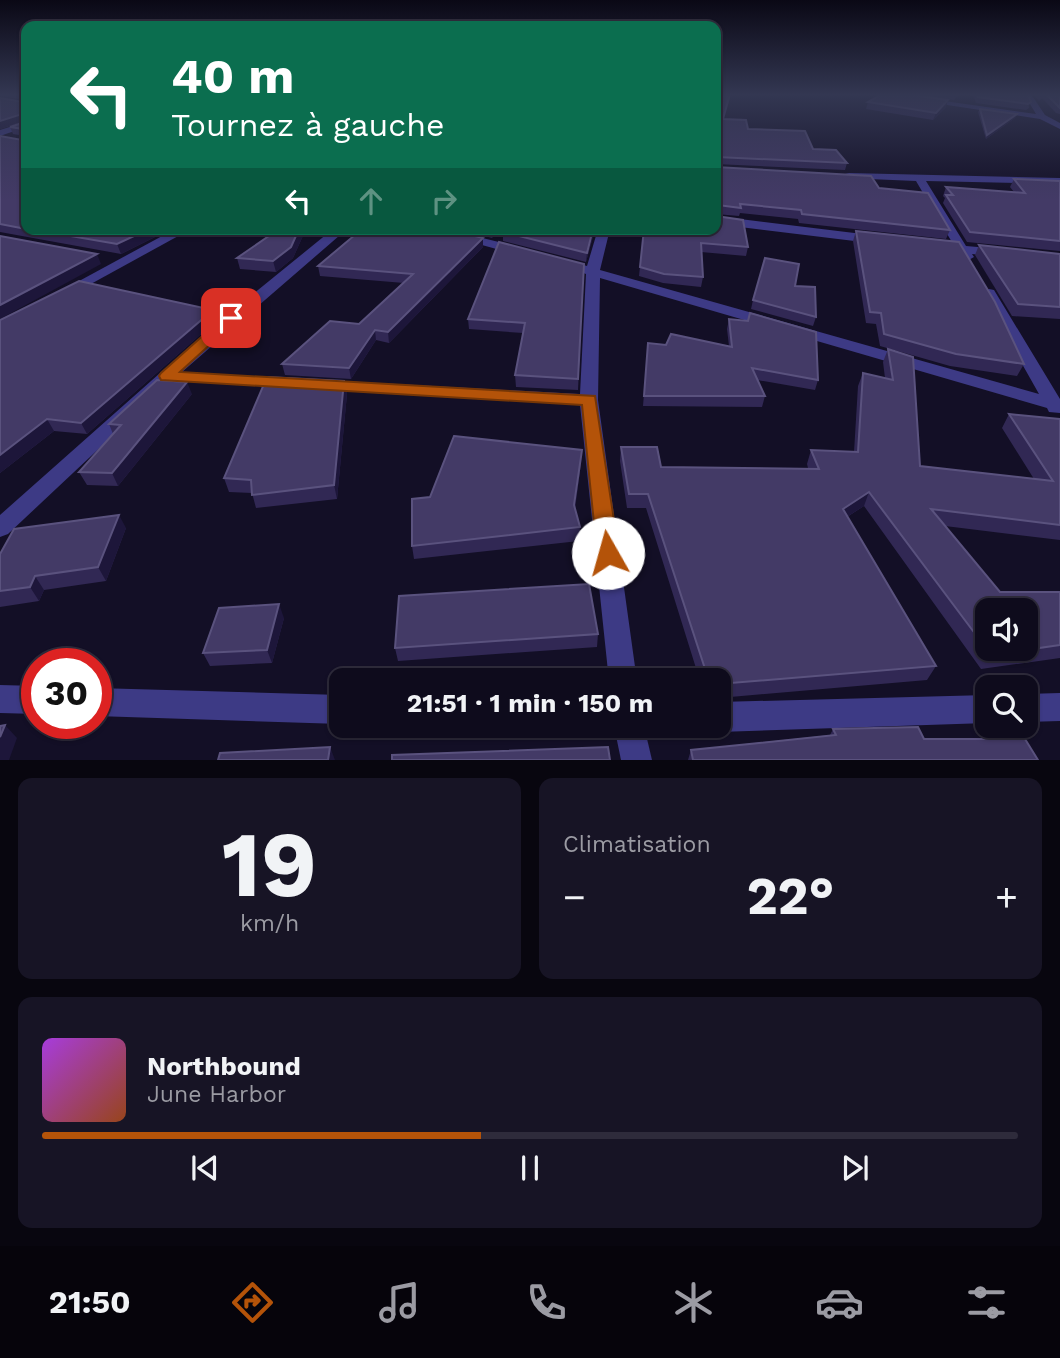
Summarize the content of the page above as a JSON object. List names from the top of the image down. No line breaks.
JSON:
{"page":{"turn":["40 m","Tournez à gauche"],"limit":"30","trip":"21:51 · 1 min · 150 m","tile":[["19","km/h"],"Climatisation"],"heat":["−","22°","+"],"song":["Northbound","June Harbor"],"tabs":"21:50"}}
